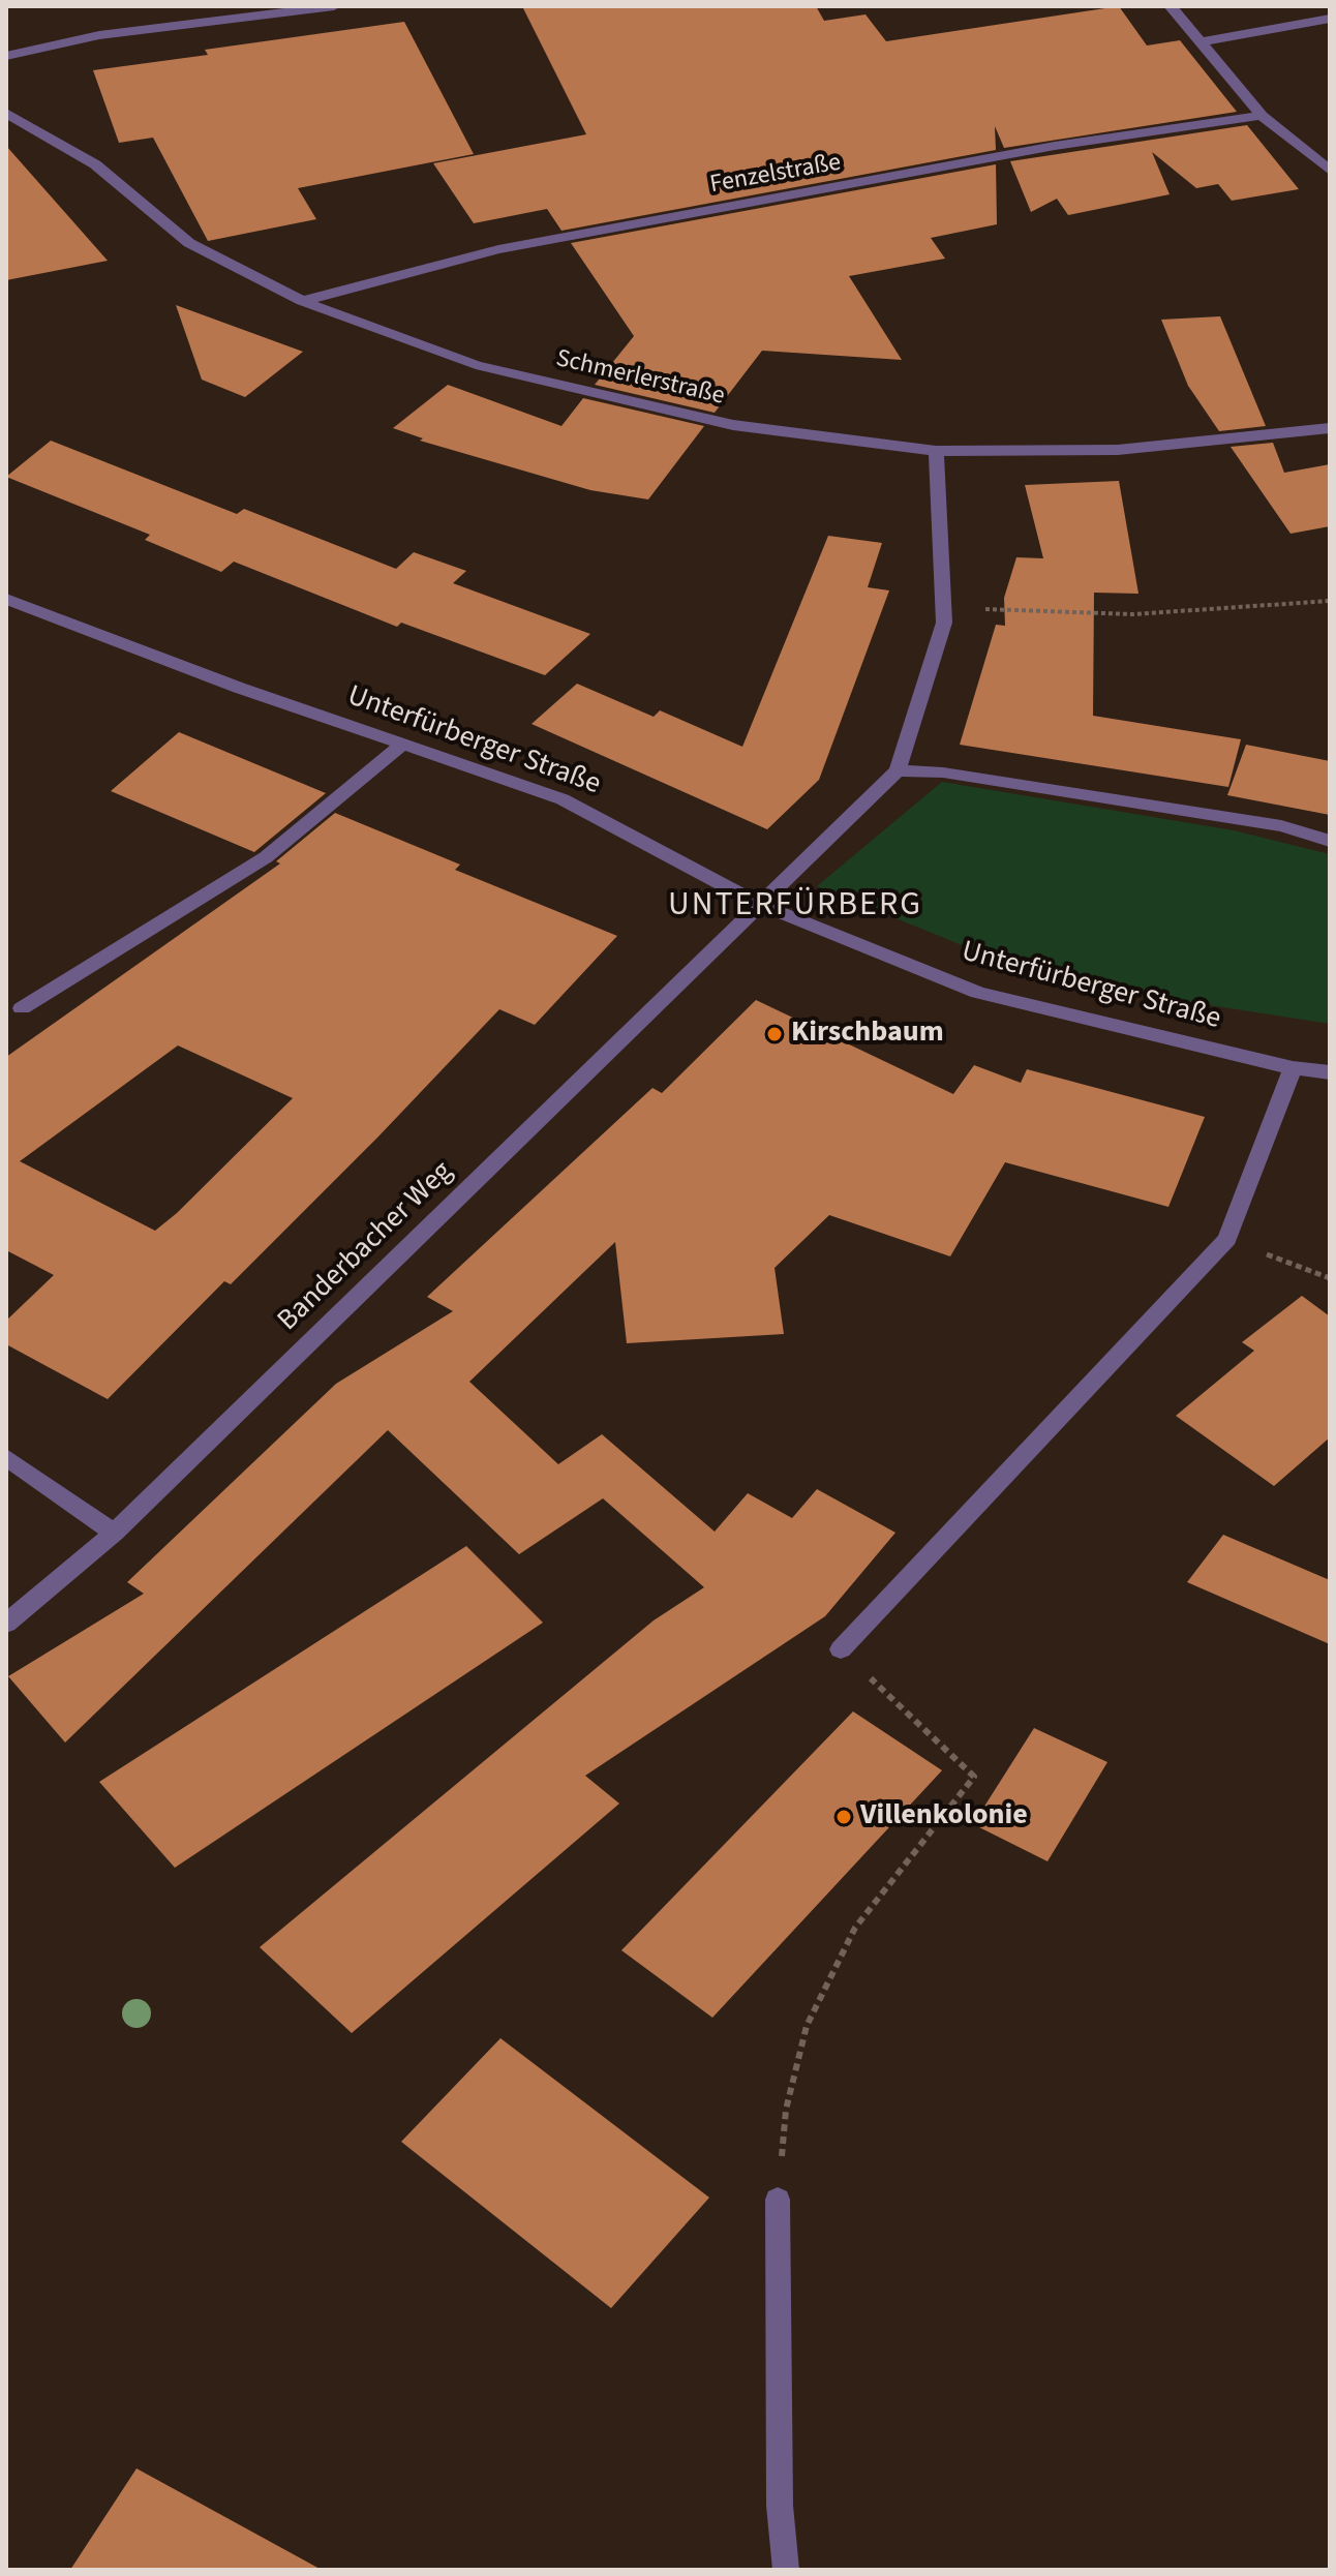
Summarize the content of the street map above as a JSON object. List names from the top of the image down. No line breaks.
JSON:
{"streets":{"street":["Fenzelstraße","Schmerlerstraße","Unterfürberger Straße","Banderbacher Weg"]},"crossings":[["Fenzelstraße","Schmerlerstraße"],["Unterfürberger Straße","Banderbacher Weg"]],"districts":["UNTERFÜRBERG"],"places":["Kirschbaum","Villenkolonie"]}
